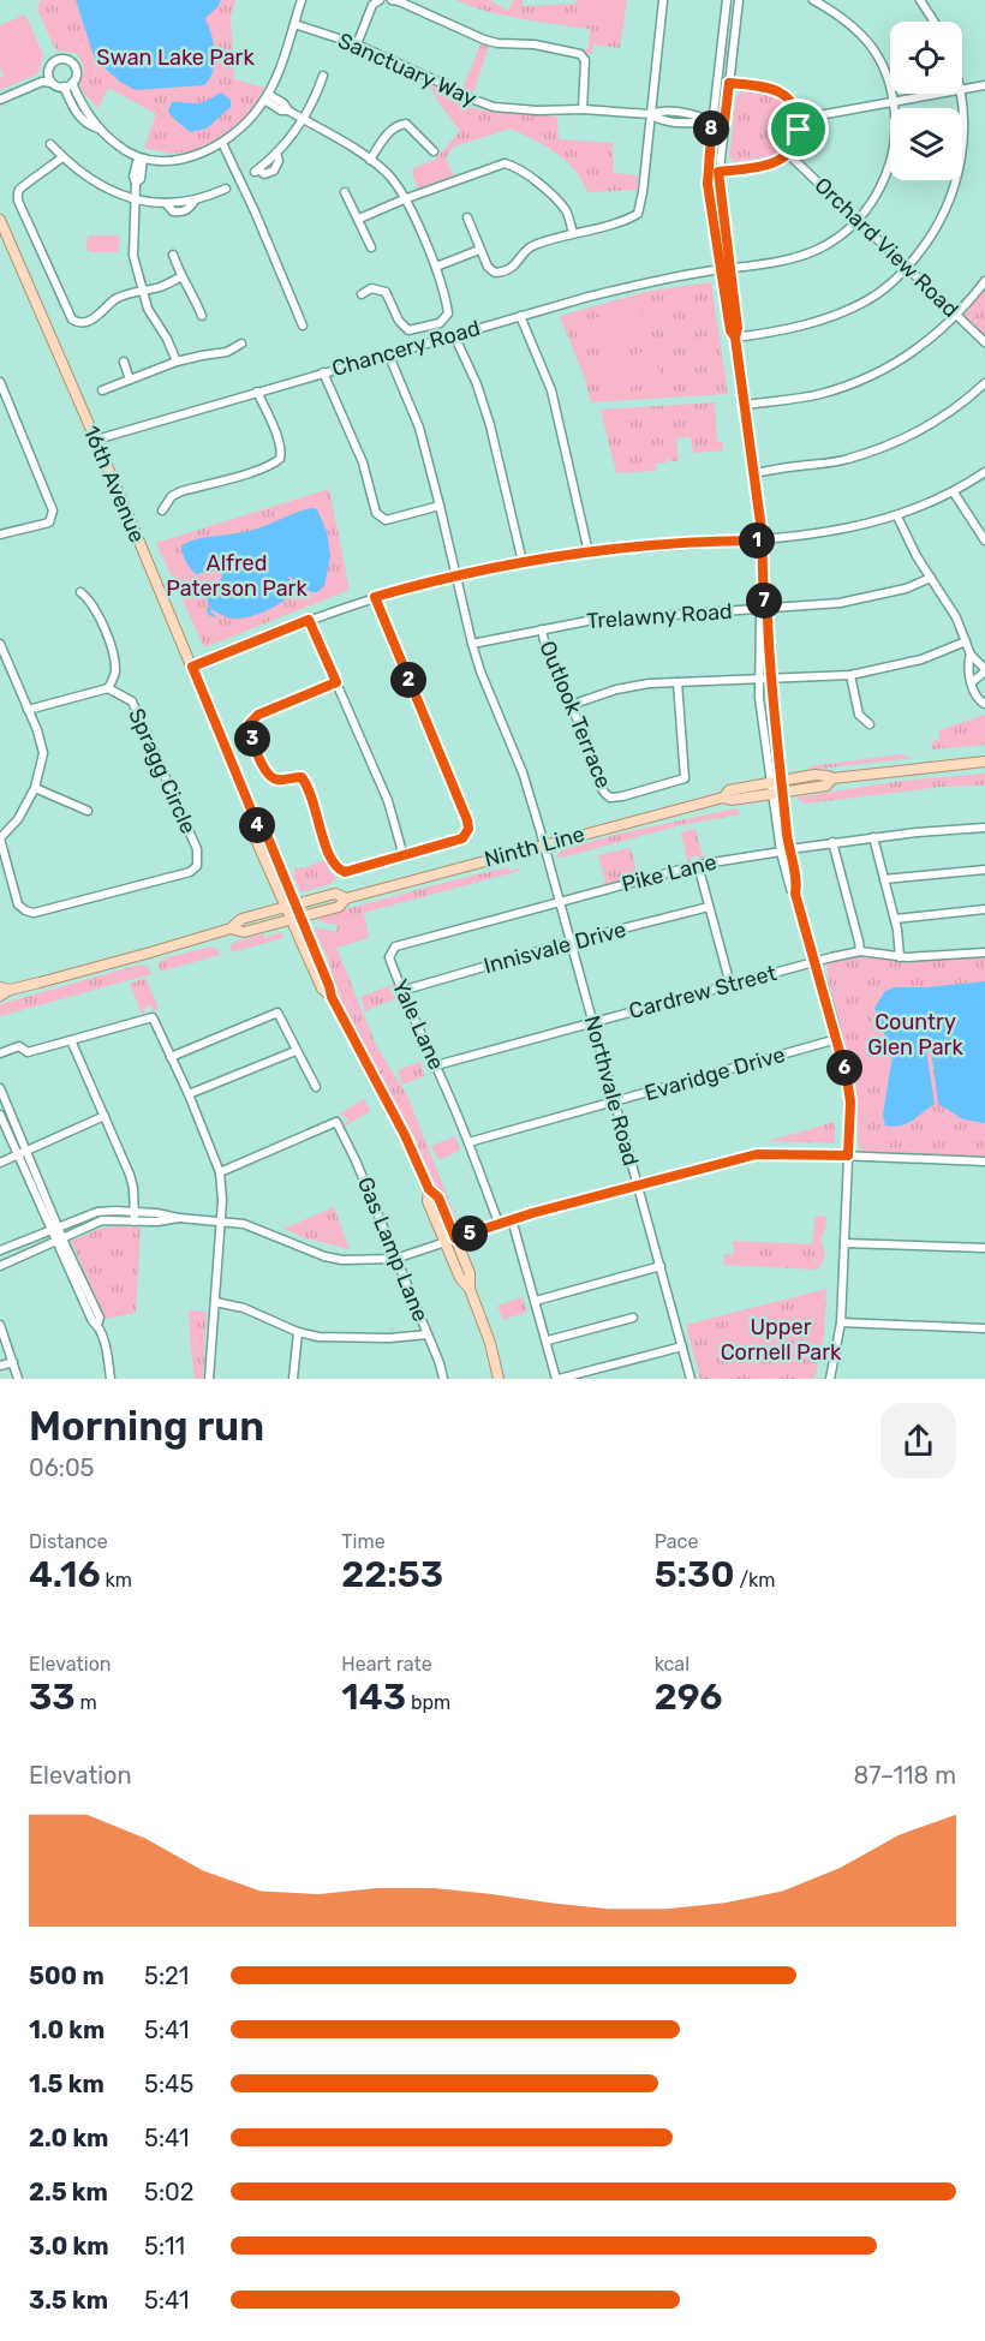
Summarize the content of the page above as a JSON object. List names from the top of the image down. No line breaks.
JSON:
{"streets":{"main road":["16th Avenue","Ninth Line"],"street":["Sanctuary Way","Orchard View Road","Chancery Road","Trelawny Road","Outlook Terrace","Spragg Circle","Pike Lane","Innisvale Drive","Cardrew Street","Yale Lane","Evaridge Drive","Northvale Road","Gas Lamp Lane"]},"crossings":[["Orchard View Road","Chancery Road"],["Chancery Road","16th Avenue"],["Chancery Road","Northvale Road"],["16th Avenue","Ninth Line"],["Trelawny Road","Outlook Terrace"],["Trelawny Road","Northvale Road"],["Ninth Line","Northvale Road"],["Pike Lane","Yale Lane"],["Pike Lane","Northvale Road"],["Innisvale Drive","Yale Lane"],["Innisvale Drive","Northvale Road"],["Cardrew Street","Yale Lane"],["Cardrew Street","Northvale Road"],["Yale Lane","Evaridge Drive"],["Yale Lane","Northvale Road"],["Evaridge Drive","Northvale Road"]],"parks":["Swan Lake Park","Alfred Paterson Park","Country Glen Park","Upper Cornell Park"],"page":{"pins":["8","1","7","2","3","4","6","5"],"heading":["Morning run","06:05"],"stats":[["Distance","4.16 km"],["Time","22:53"],["Pace","5:30 /km"],["Elevation","33 m"],["Heart rate","143 bpm"],["kcal","296"]],"chart":["Elevation","87–118 m"],"list":[{"name":"500 m","note":"5:21"},{"name":"1.0 km","note":"5:41"},{"name":"1.5 km","note":"5:45"},{"name":"2.0 km","note":"5:41"},{"name":"2.5 km","note":"5:02"},{"name":"3.0 km","note":"5:11"},{"name":"3.5 km","note":"5:41"}]}}
